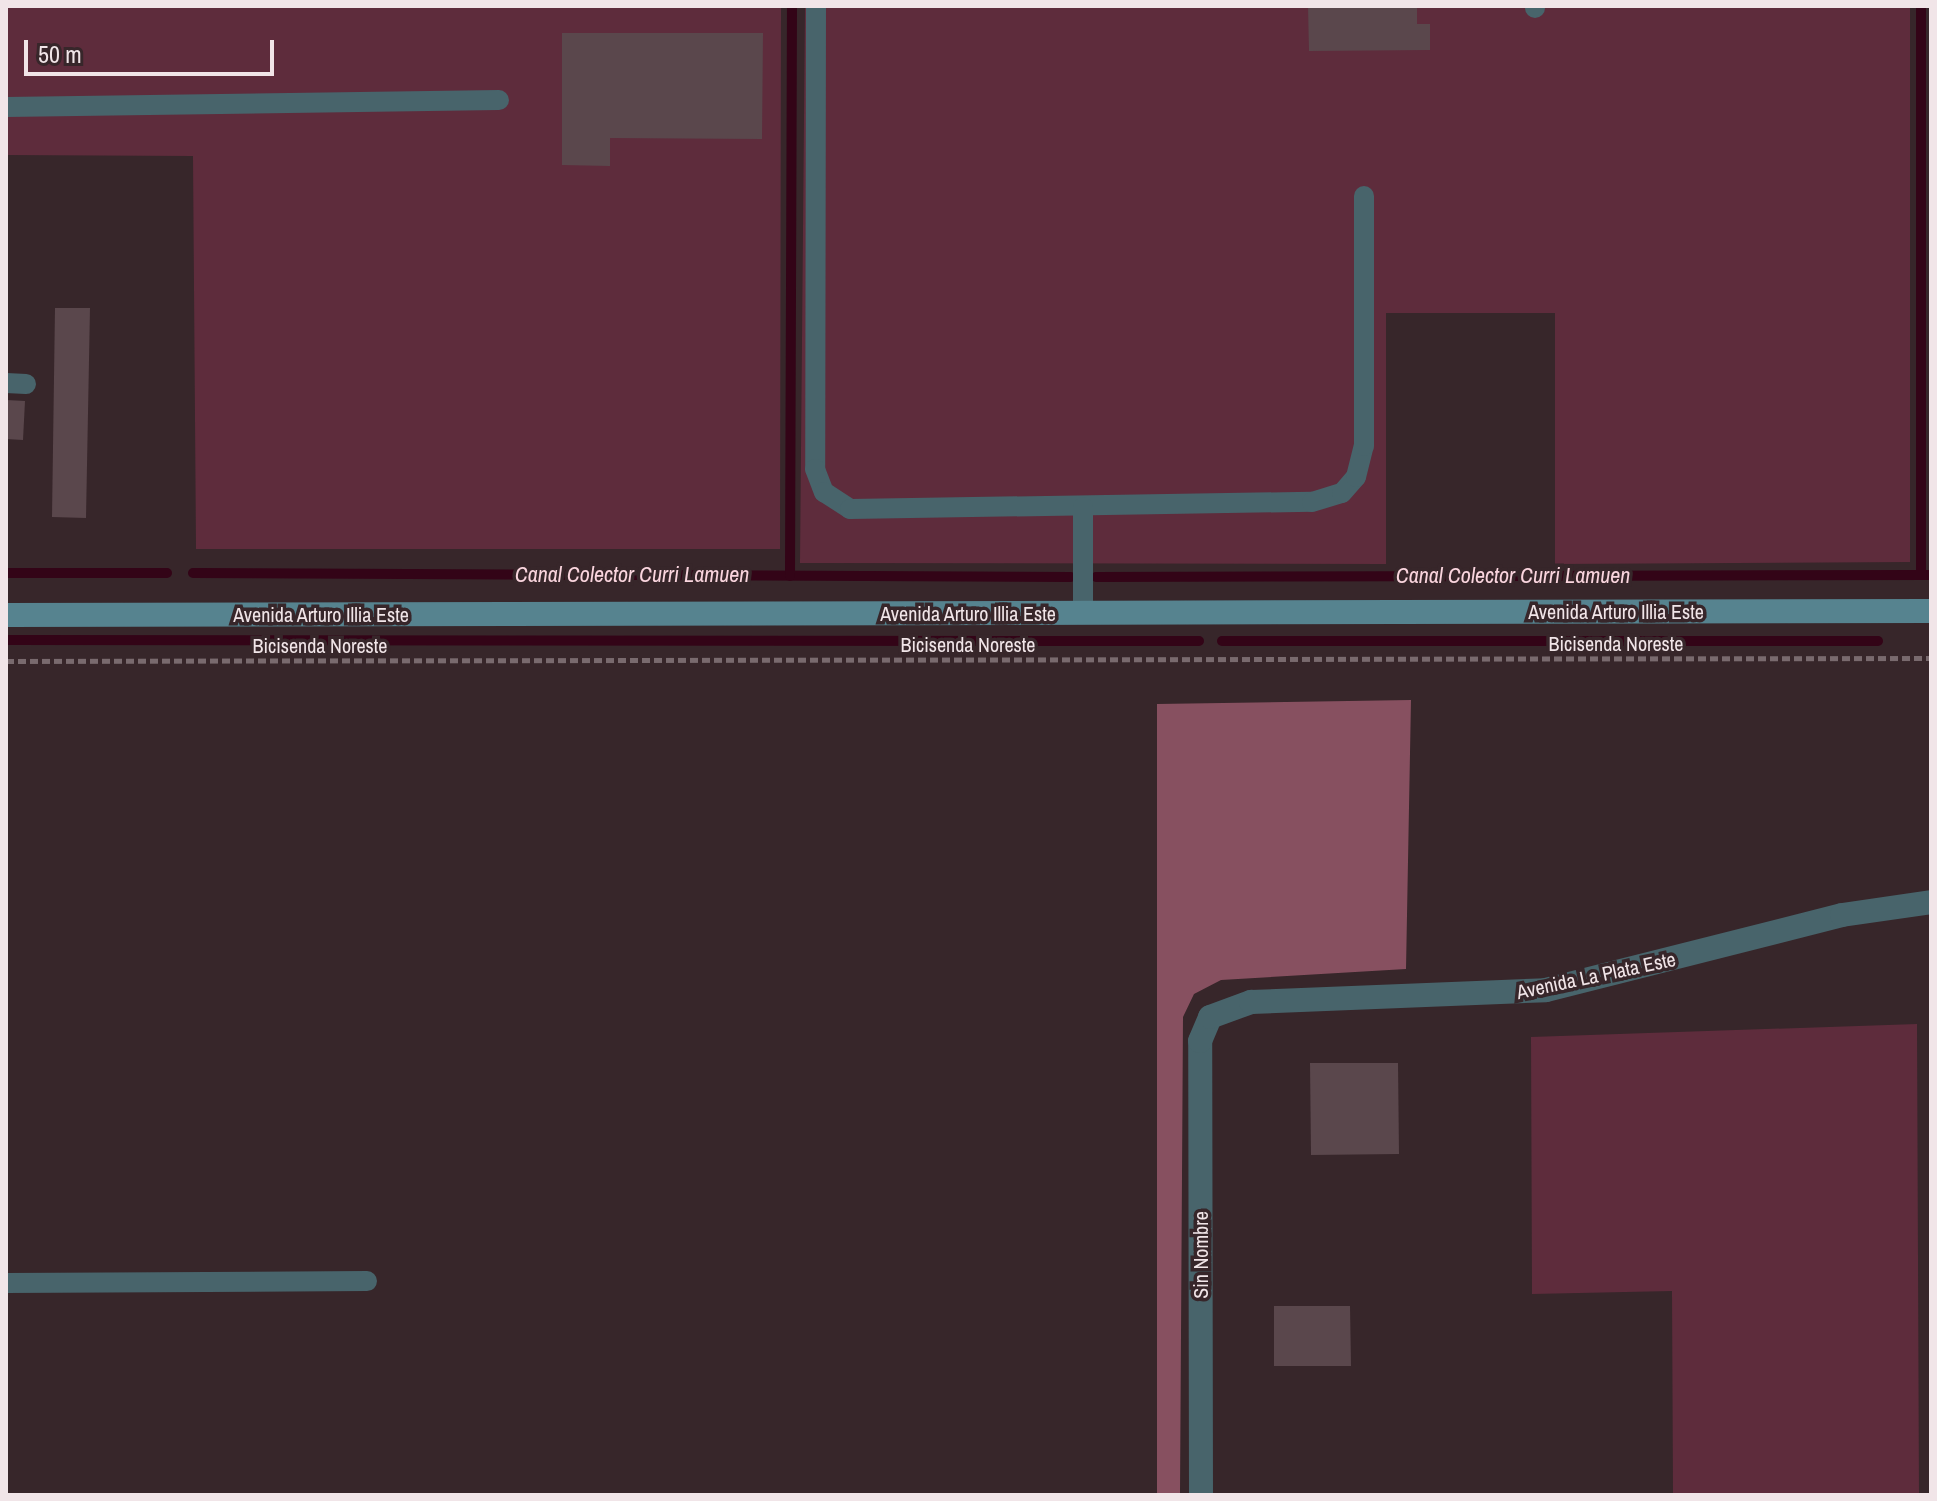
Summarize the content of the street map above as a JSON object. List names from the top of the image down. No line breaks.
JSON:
{"streets":{"main road":["Avenida Arturo Illia Este"],"street":["Avenida La Plata Este","Sin Nombre"],"path":["Bicisenda Noreste"]},"crossings":[["Avenida La Plata Este","Sin Nombre"]],"water":["Canal Colector Curri Lamuen"],"scale_bar":"50 m"}
